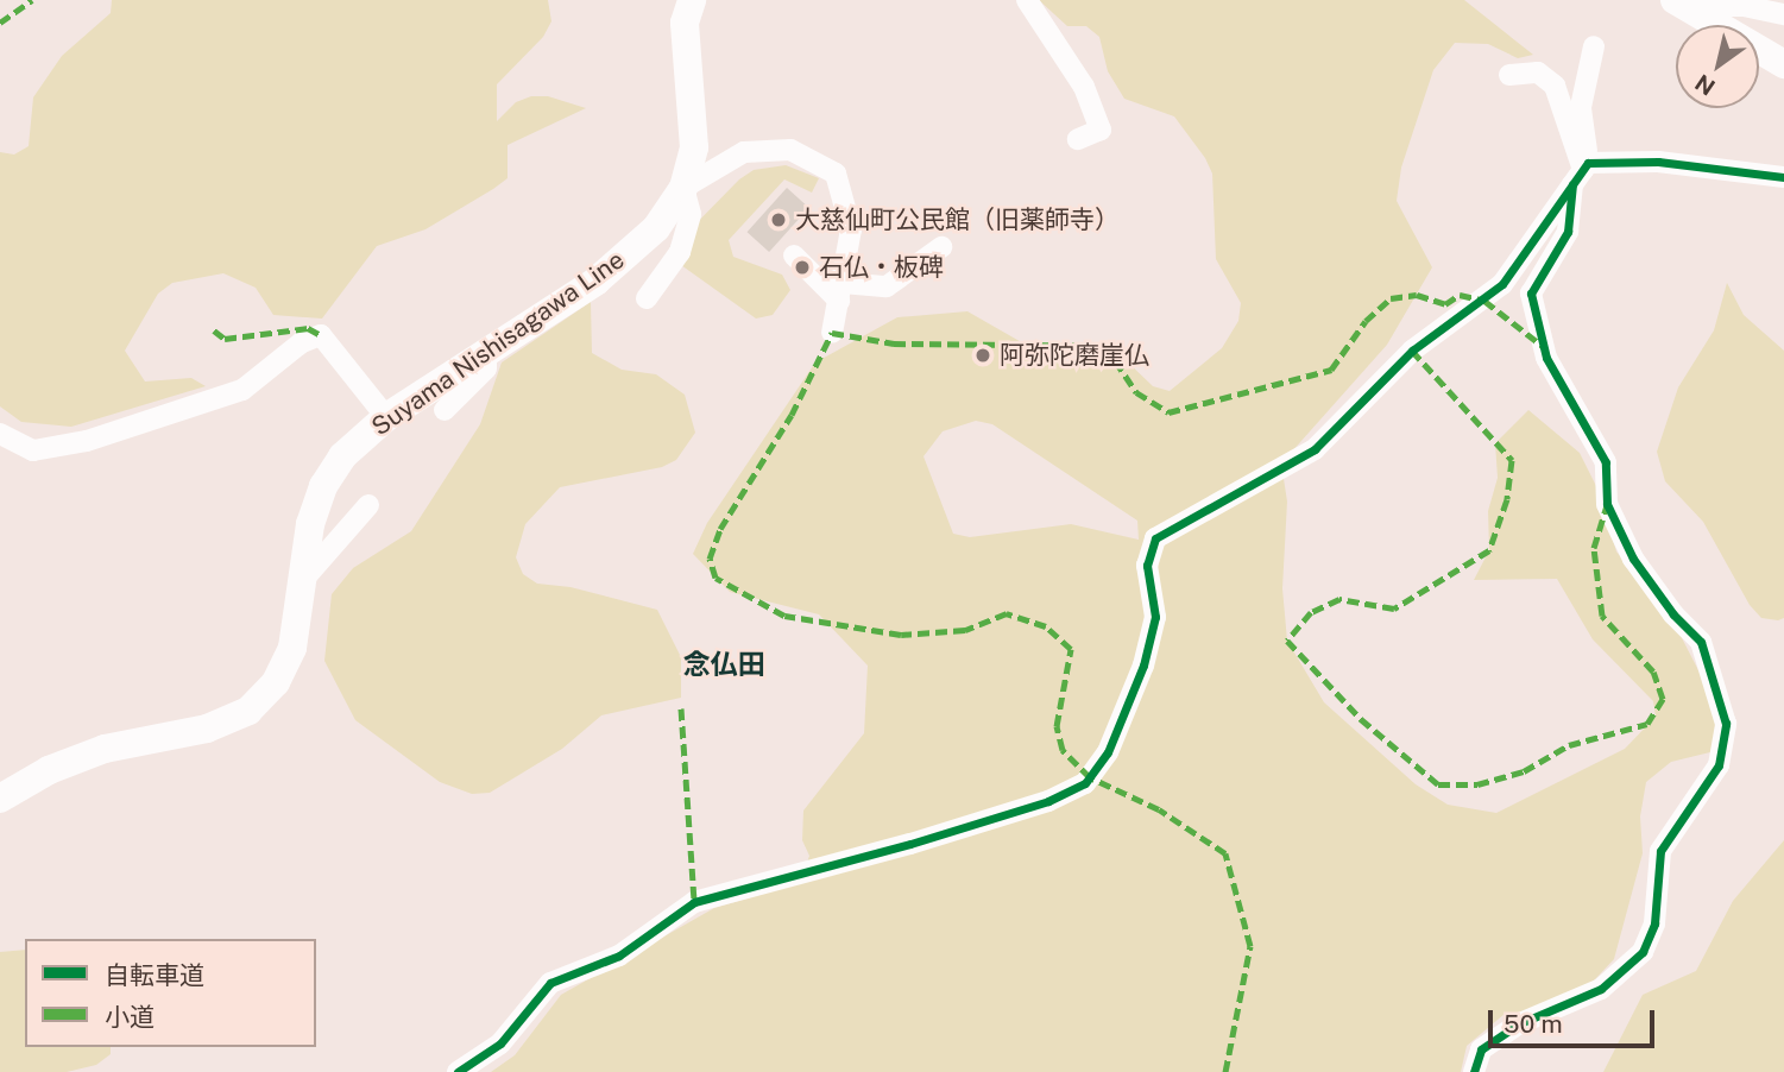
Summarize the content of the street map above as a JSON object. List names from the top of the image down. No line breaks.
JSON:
{"streets":{"main road":["Suyama Nishisagawa Line"]},"districts":["念仏田"],"places":["大慈仙町公民館（旧薬師寺）","石仏・板碑","阿弥陀磨崖仏"],"legend":["自転車道","小道"],"scale_bar":"50 m","north":"bottom left"}
